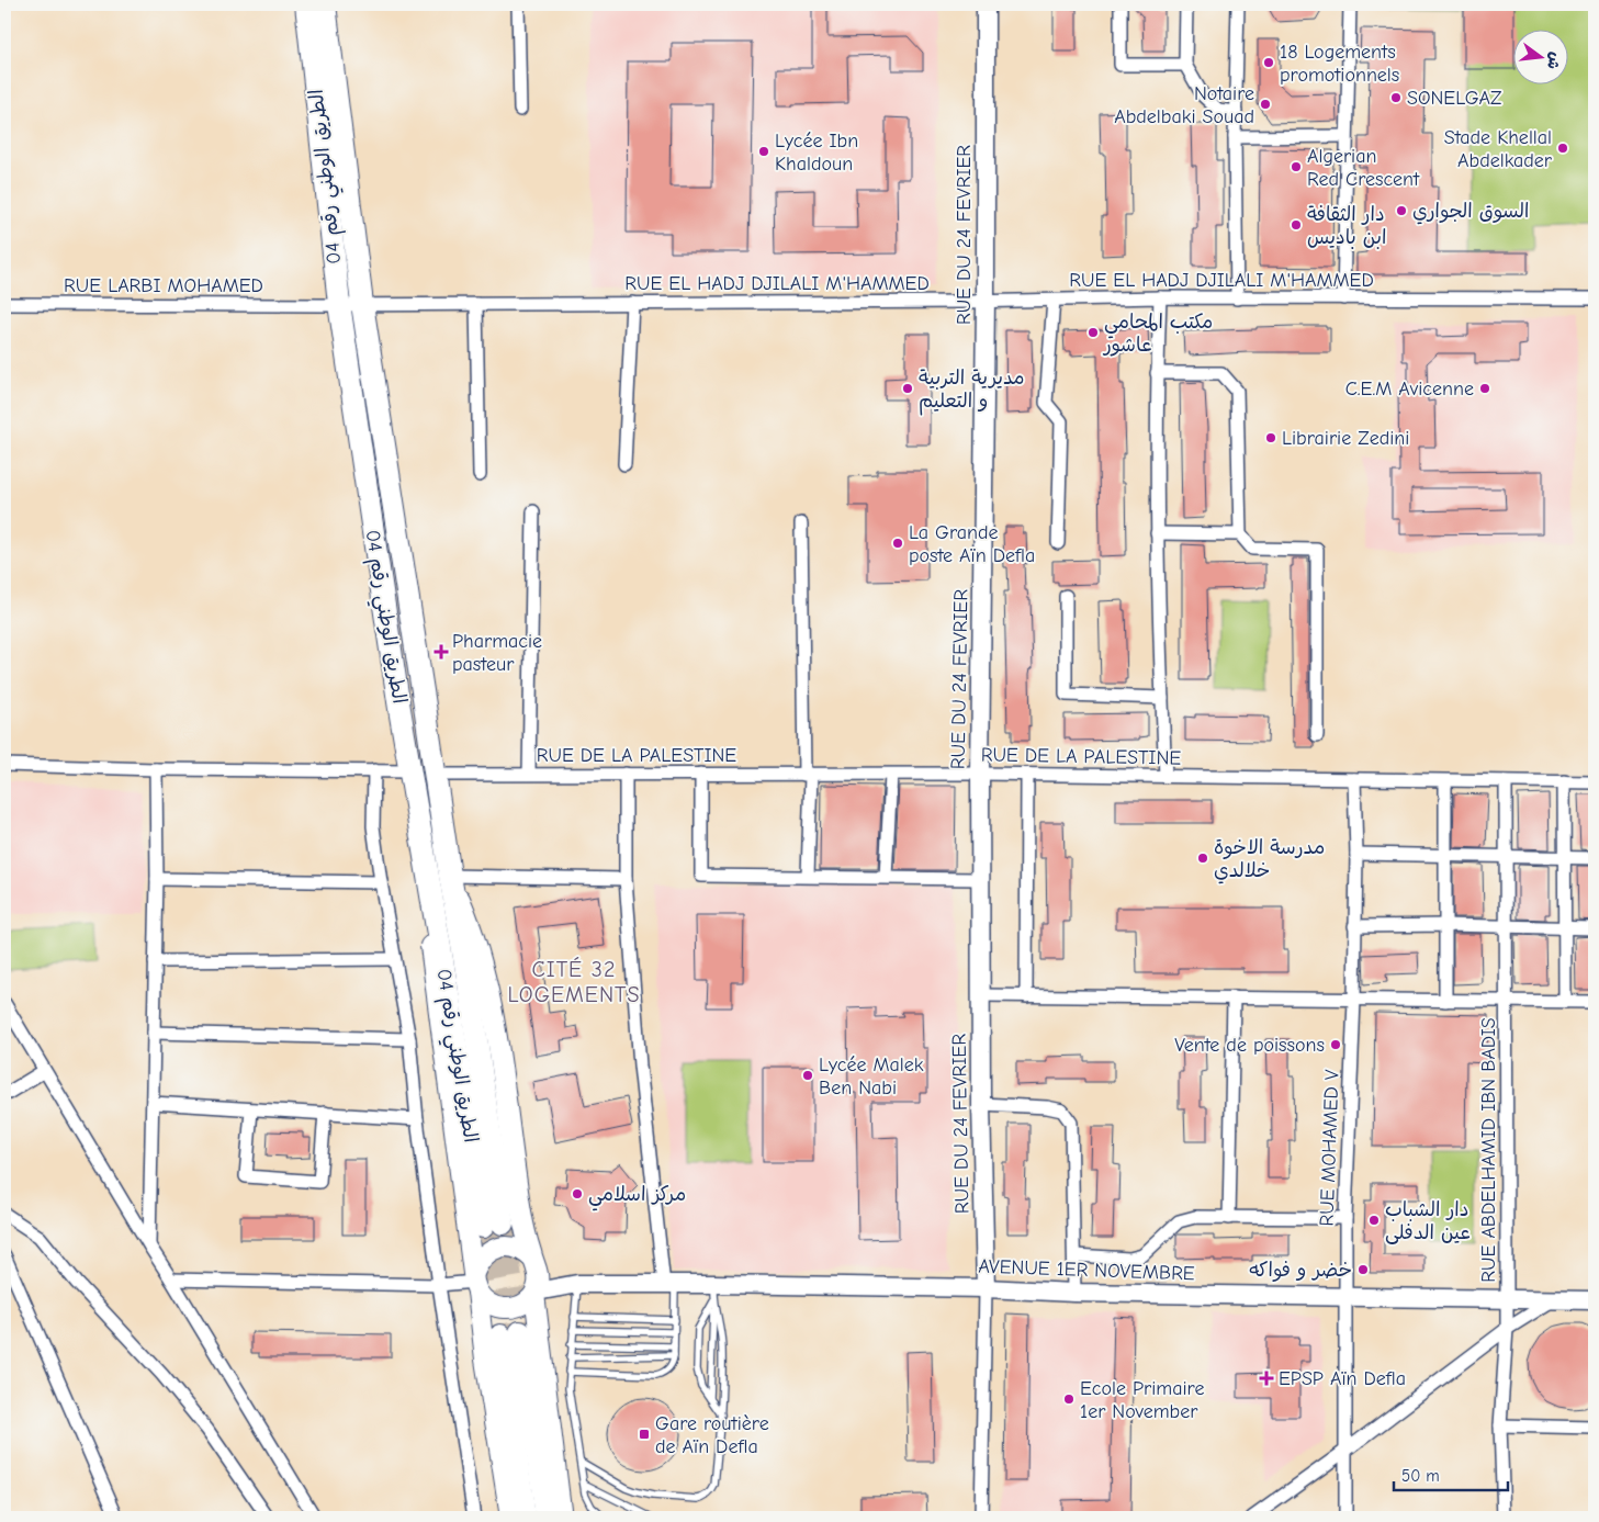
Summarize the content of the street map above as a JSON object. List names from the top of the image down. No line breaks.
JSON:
{"streets":{"highway":["الطريق الوطني رقم 04"],"street":["RUE DU 24 FEVRIER","RUE EL HADJ DJILALI M'HAMMED","RUE LARBI MOHAMED","RUE DE LA PALESTINE","RUE MOHAMED V","RUE ABDELHAMID IBN BADIS","AVENUE 1ER NOVEMBRE"]},"crossings":[["الطريق الوطني رقم 04","RUE EL HADJ DJILALI M'HAMMED"],["الطريق الوطني رقم 04","RUE LARBI MOHAMED"],["الطريق الوطني رقم 04","RUE DE LA PALESTINE"],["RUE DU 24 FEVRIER","RUE EL HADJ DJILALI M'HAMMED"],["RUE DU 24 FEVRIER","RUE DE LA PALESTINE"],["RUE DU 24 FEVRIER","AVENUE 1ER NOVEMBRE"],["RUE EL HADJ DJILALI M'HAMMED","RUE LARBI MOHAMED"],["RUE DE LA PALESTINE","RUE MOHAMED V"],["RUE DE LA PALESTINE","RUE ABDELHAMID IBN BADIS"],["RUE MOHAMED V","AVENUE 1ER NOVEMBRE"],["RUE ABDELHAMID IBN BADIS","AVENUE 1ER NOVEMBRE"]],"districts":["CITÉ 32 LOGEMENTS"],"places":{"other":["18 Logements promotionnels","SONELGAZ","Notaire Abdelbaki Souad","Stade Khellal Abdelkader","Lycée Ibn Khaldoun","Algerian Red Crescent","السوق الجواري","دار الثقافة ابن باديس","مكتب المحامي عاشور","مديرية التربية و التعليم","C.E.M Avicenne","Librairie Zedini","La Grande poste Aïn Defla","مدرسة الاخوة خلالدي","Vente de poissons","Lycée Malek Ben Nabi","مركز اسلامي","دار الشباب عين الدفلى","خضر و فواكه","Ecole Primaire 1er November"],"health":["Pharmacie pasteur","EPSP Aïn Defla"],"transit":["Gare routière de Aïn Defla"]},"scale_bar":"50 m","north":"right"}
